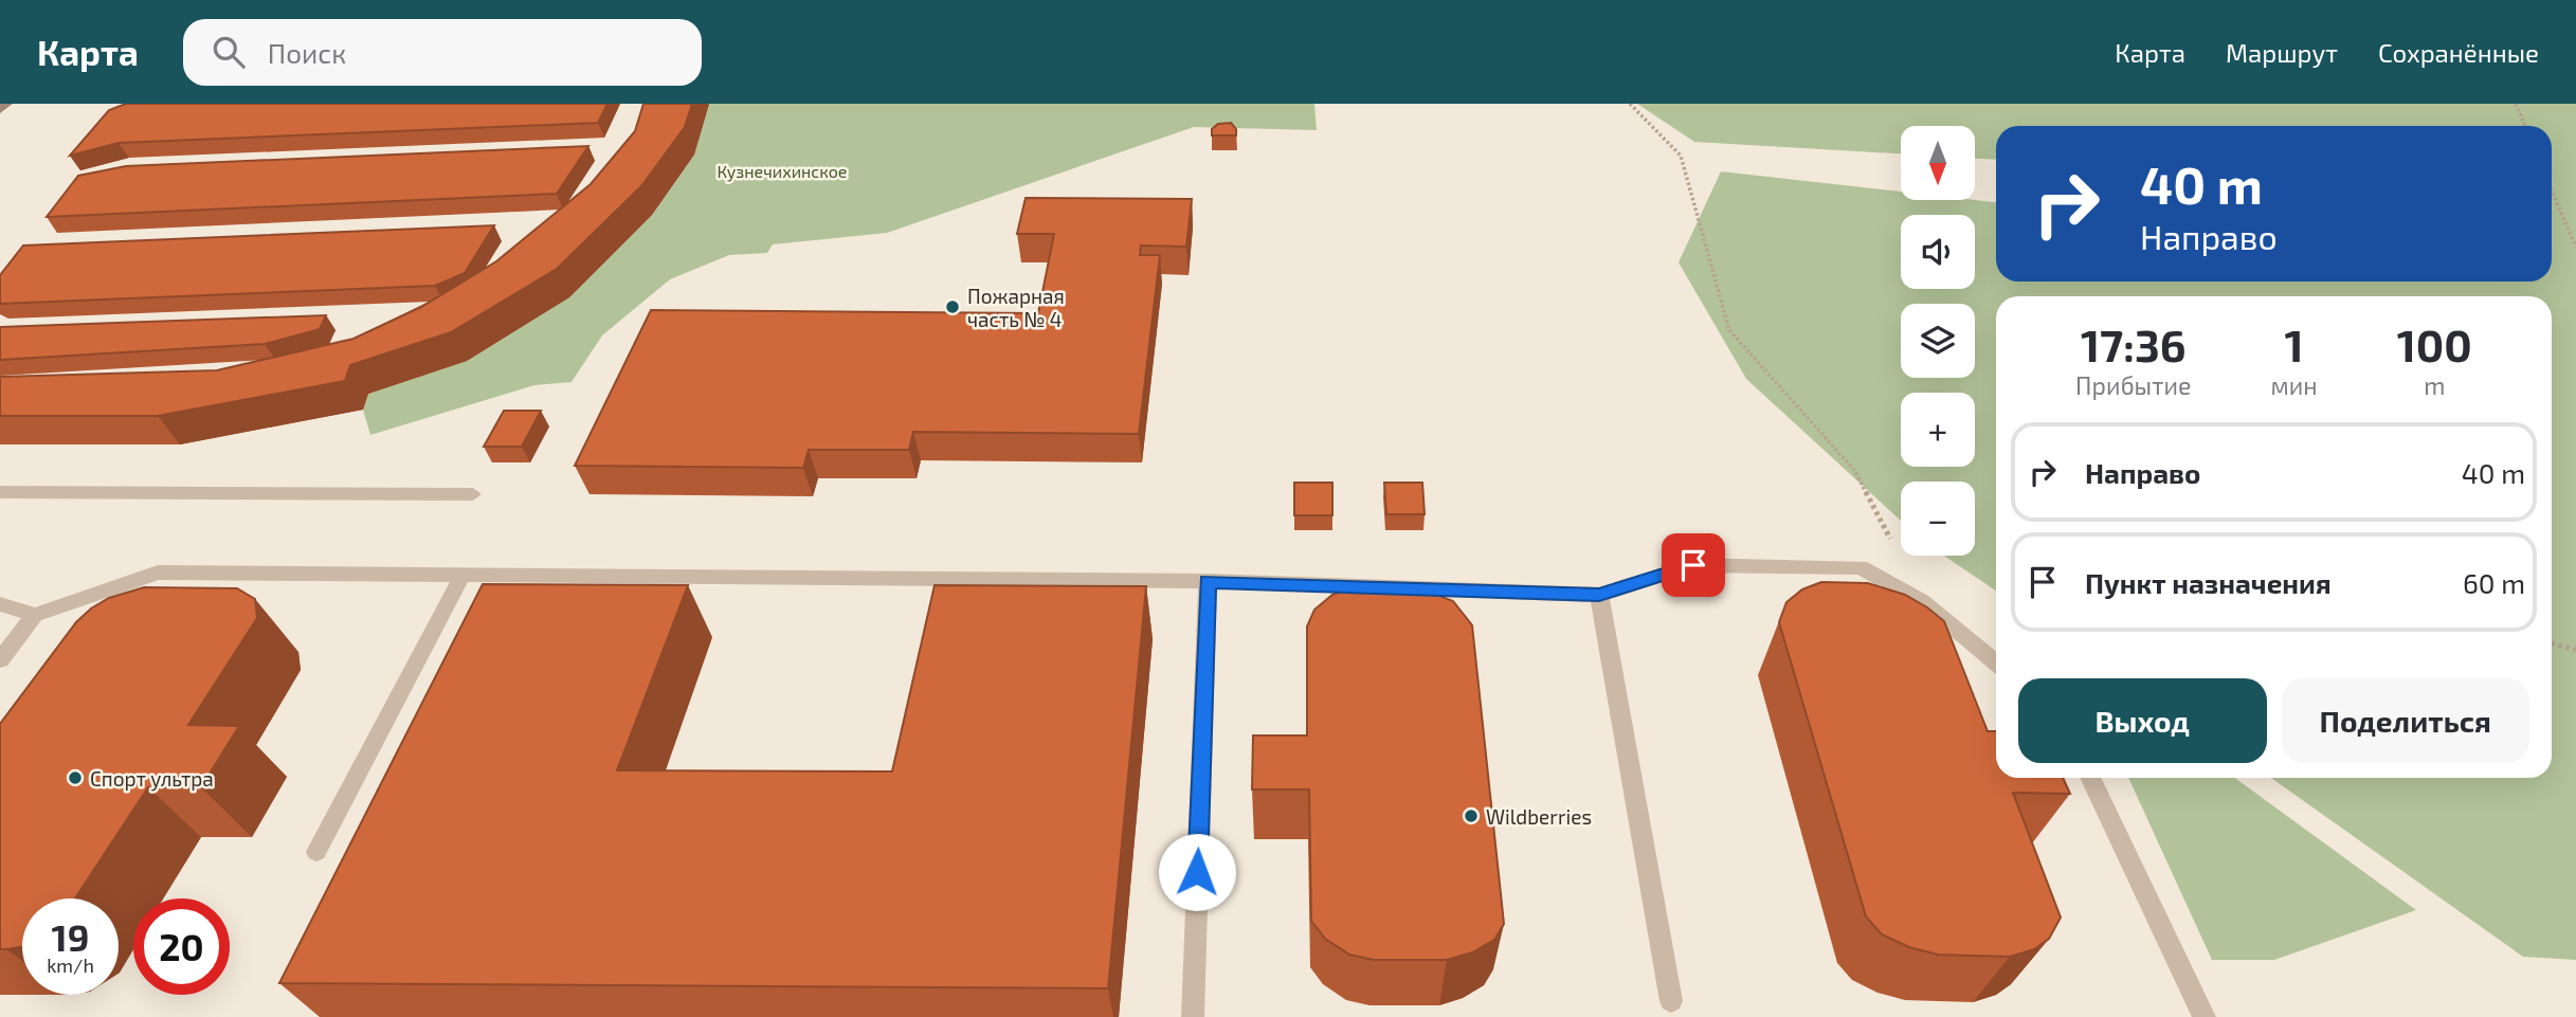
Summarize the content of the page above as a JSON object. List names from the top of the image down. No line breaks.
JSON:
{"parks":["Кузнечихинское"],"places":["Пожарная часть № 4","Спорт ультра","Wildberries"],"north":"bottom","page":{"header":"Карта","search":"Поиск","nav":["Карта","Маршрут","Сохранённые"],"map_buttons":["+","−"],"turn":["40 m","Направо"],"eta":["17:36","Прибытие","1","мин","100","m"],"list":[{"name":"Направо","value":"40 m"},{"name":"Пункт назначения","value":"60 m"}],"buttons":["Выход","Поделиться"],"speed":"19 km/h","limit":"20"}}
